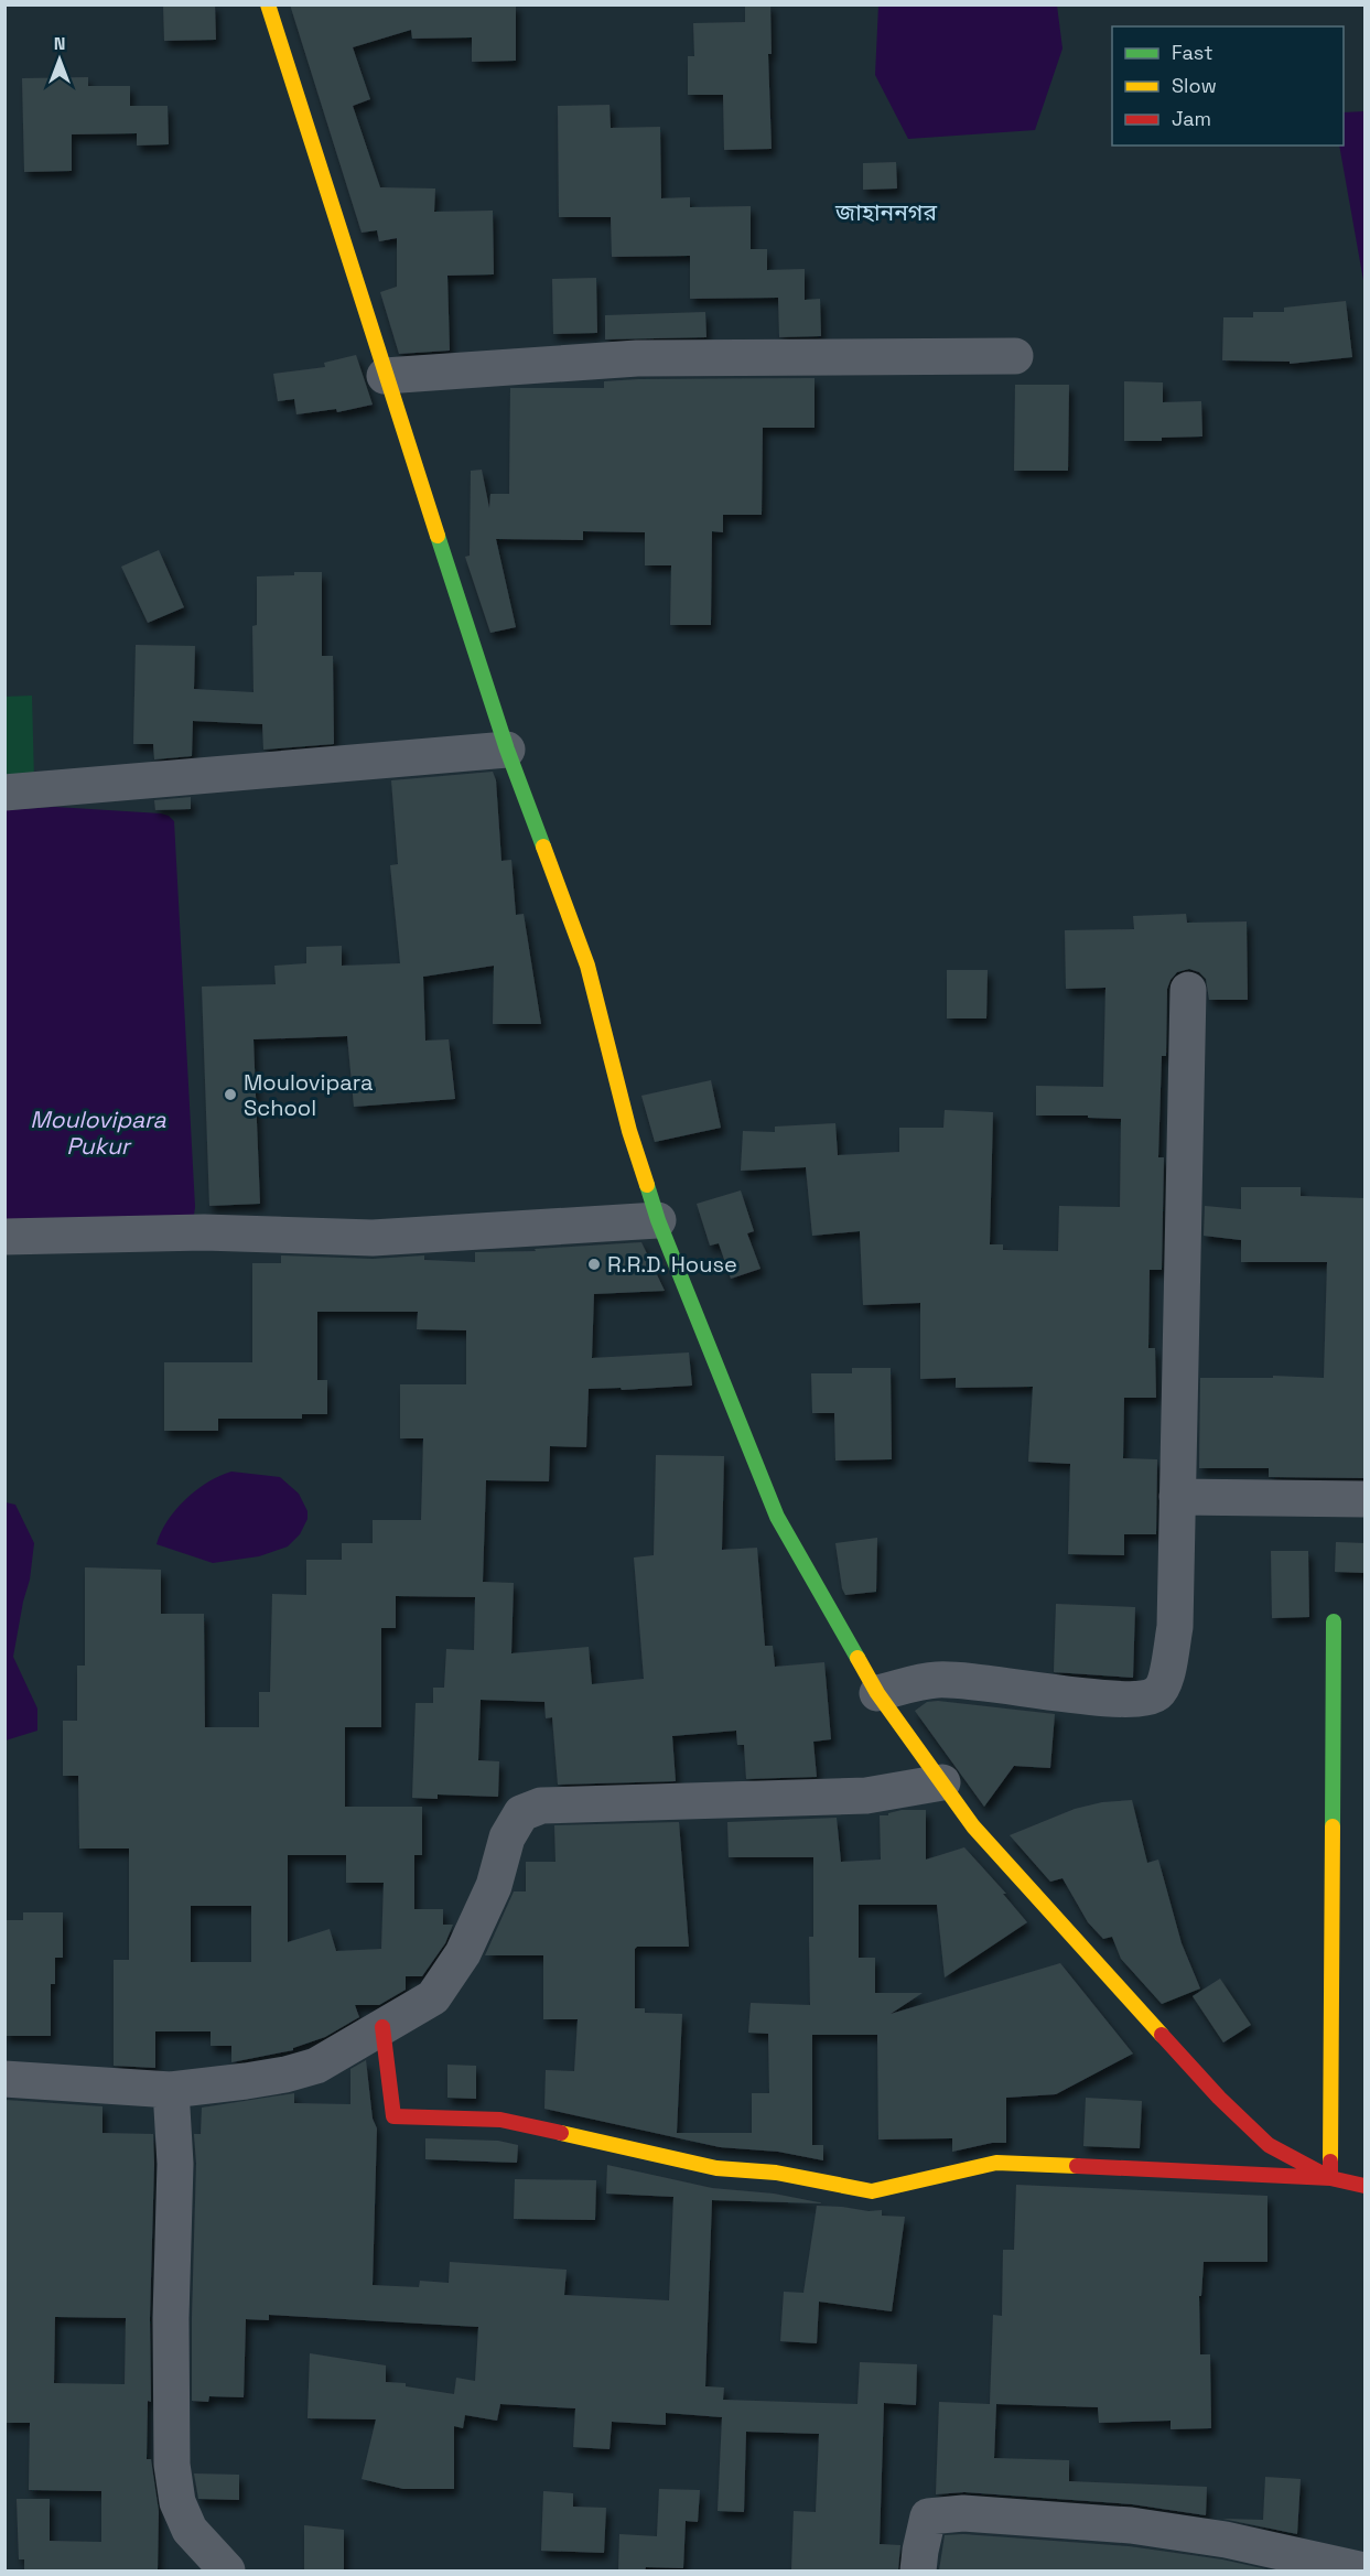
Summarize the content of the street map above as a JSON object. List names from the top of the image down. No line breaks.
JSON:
{"districts":["জাহাননগর"],"water":["Moulovipara Pukur"],"places":["Moulovipara School","R.R.D. House"],"legend":["Fast","Slow","Jam"],"north":"top"}
